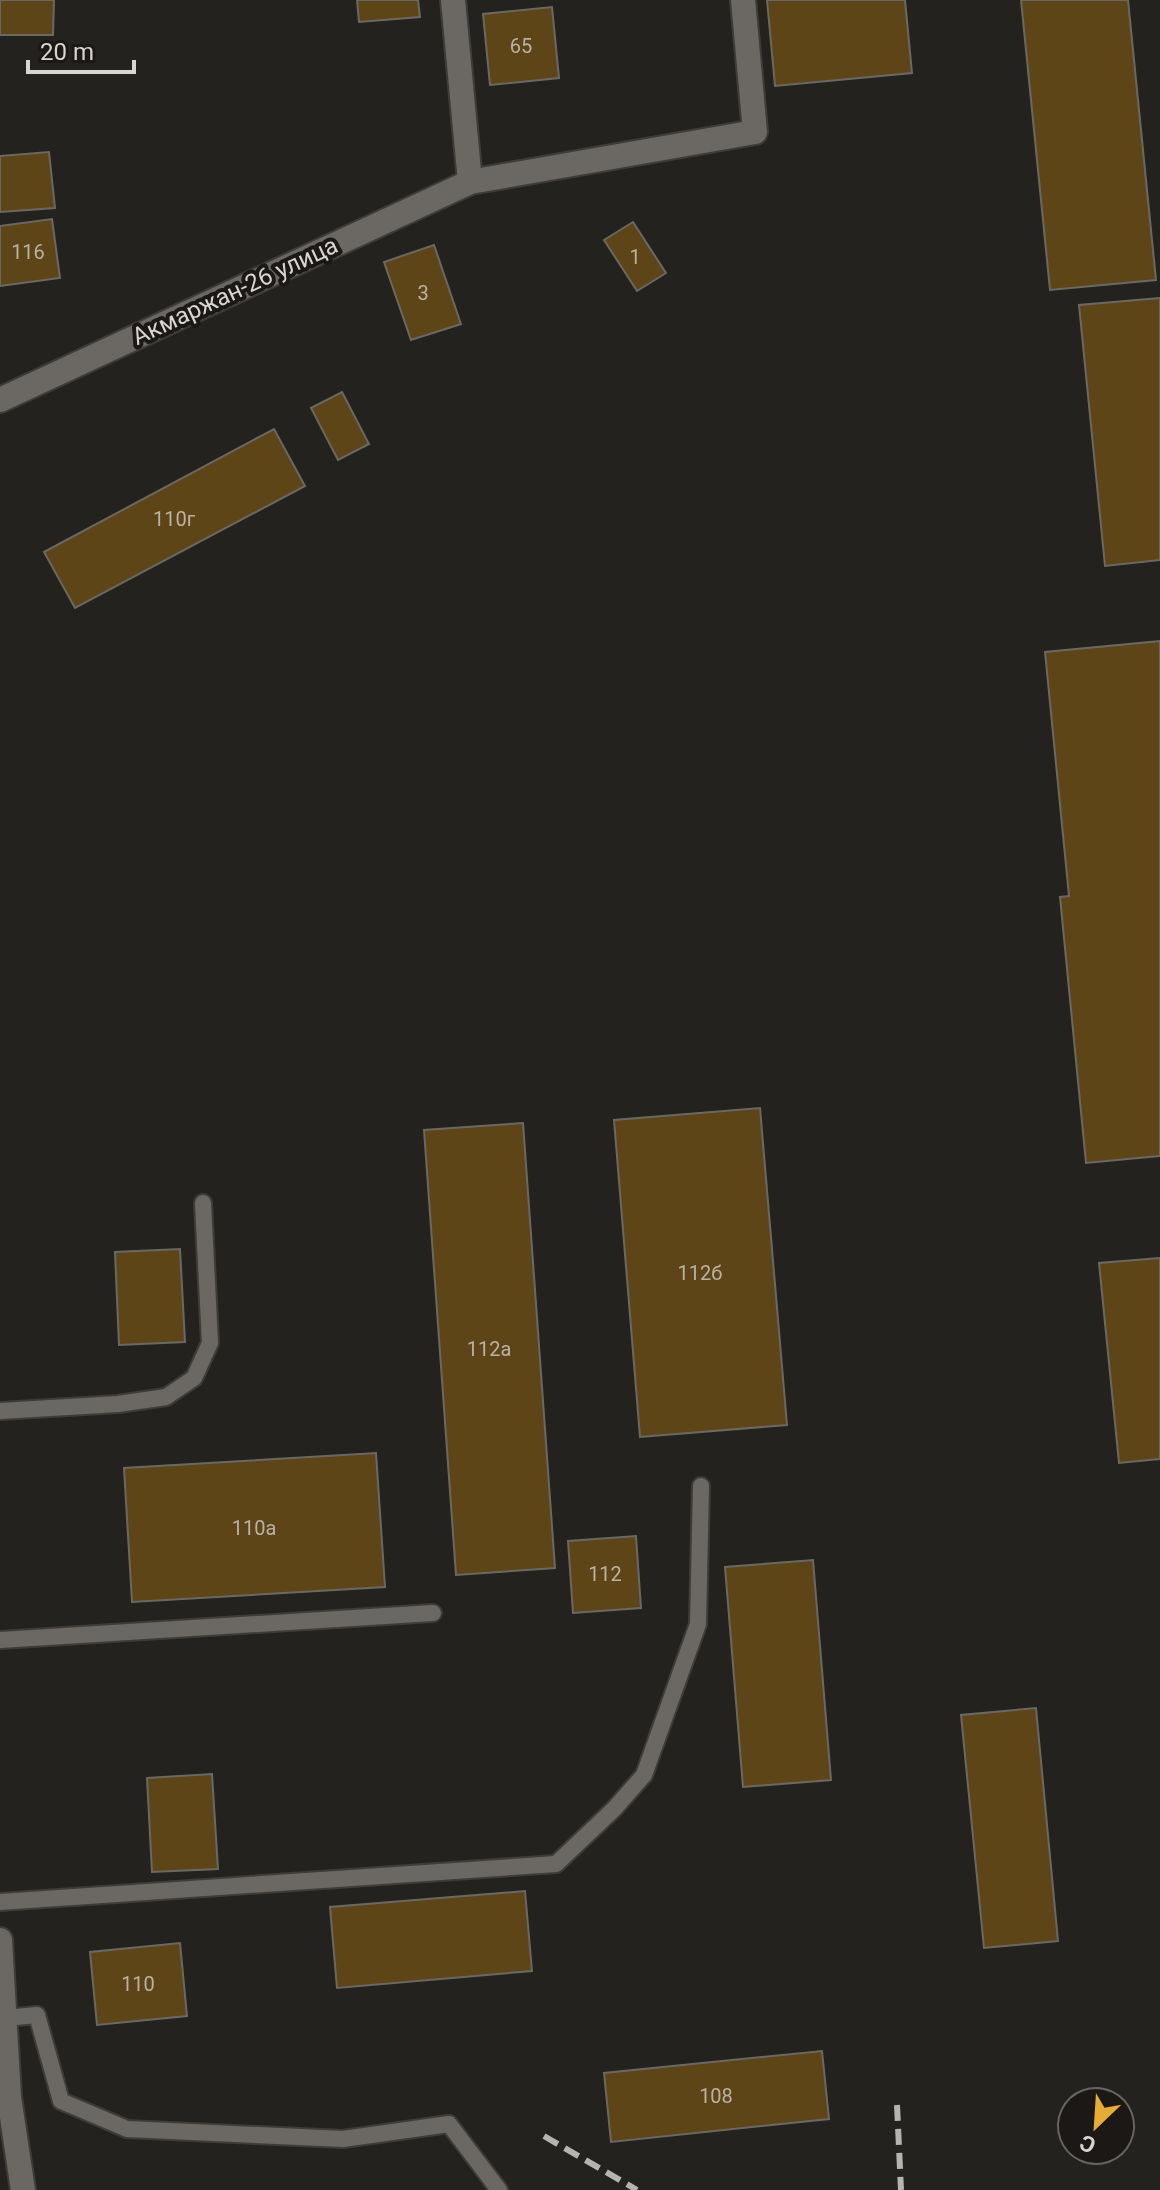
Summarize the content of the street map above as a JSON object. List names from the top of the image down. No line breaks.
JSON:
{"streets":{"street":["Акмаржан-26 улица"]},"house_numbers":["65","116","1","3","110г","112б","112а","110а","112","110","108"],"scale_bar":"20 m","north":"bottom left"}
